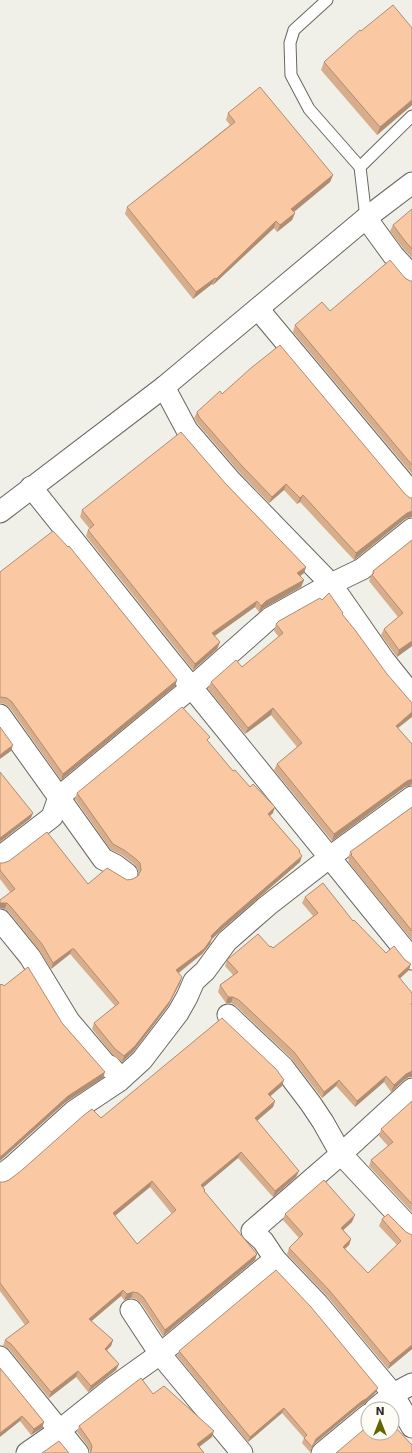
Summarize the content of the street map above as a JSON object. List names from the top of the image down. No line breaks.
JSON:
{"north":"top"}
